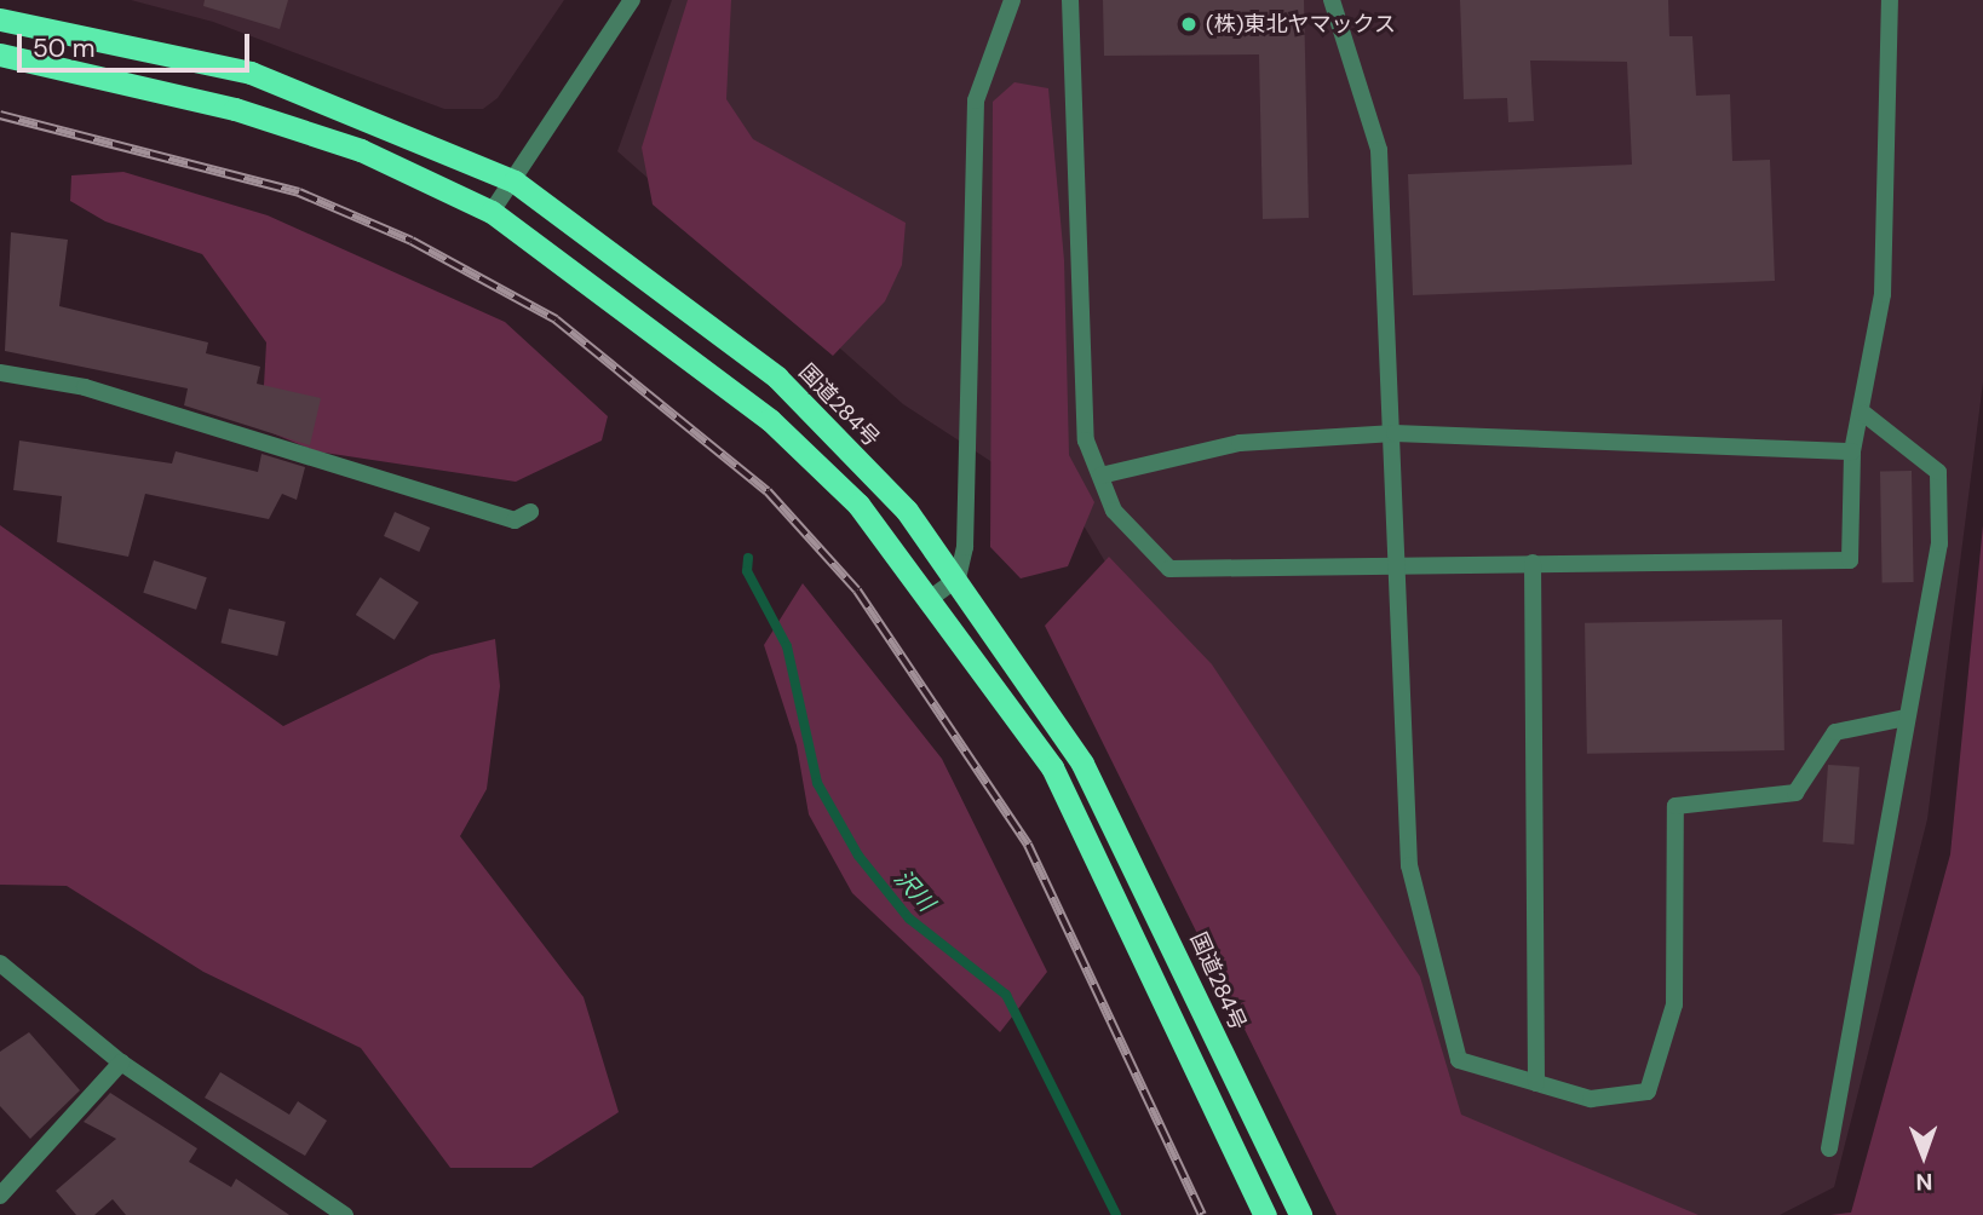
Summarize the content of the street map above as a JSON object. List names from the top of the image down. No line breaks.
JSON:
{"streets":{"highway":["国道284号"]},"water":["沢川"],"places":["(株)東北ヤマックス"],"scale_bar":"50 m","north":"bottom"}
